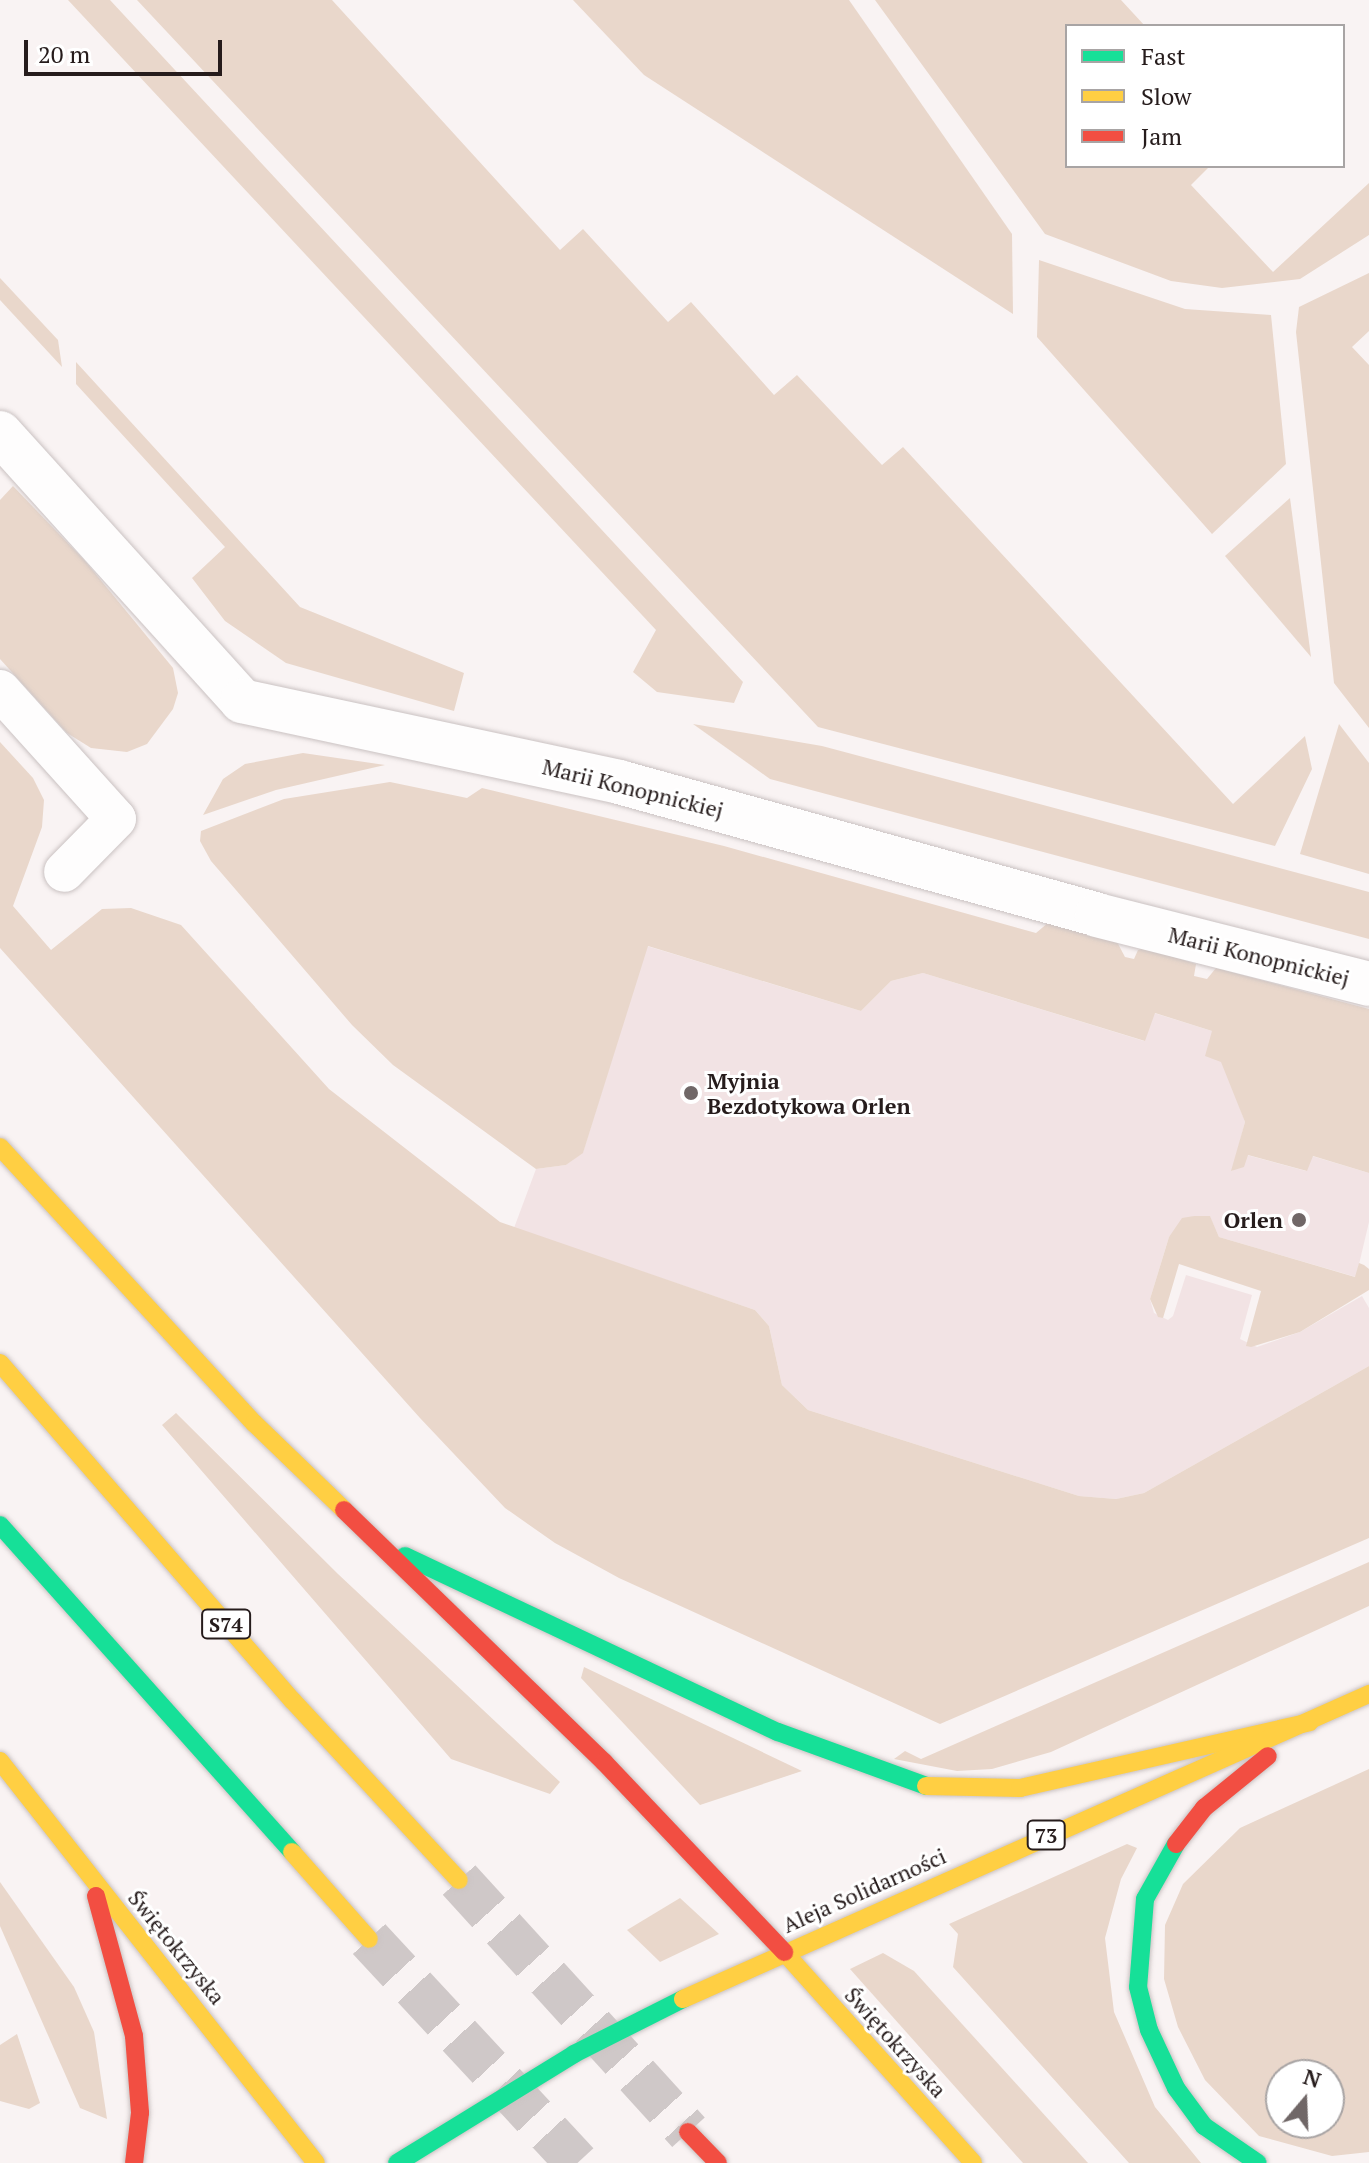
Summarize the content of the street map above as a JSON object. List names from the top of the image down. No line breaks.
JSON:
{"streets":{"main road":["S74","73","Aleja Solidarności","Świętokrzyska"],"street":["Marii Konopnickiej"]},"crossings":[["Aleja Solidarności","Świętokrzyska"]],"places":["Myjnia Bezdotykowa Orlen","Orlen"],"legend":["Fast","Slow","Jam"],"scale_bar":"20 m","north":"top"}
